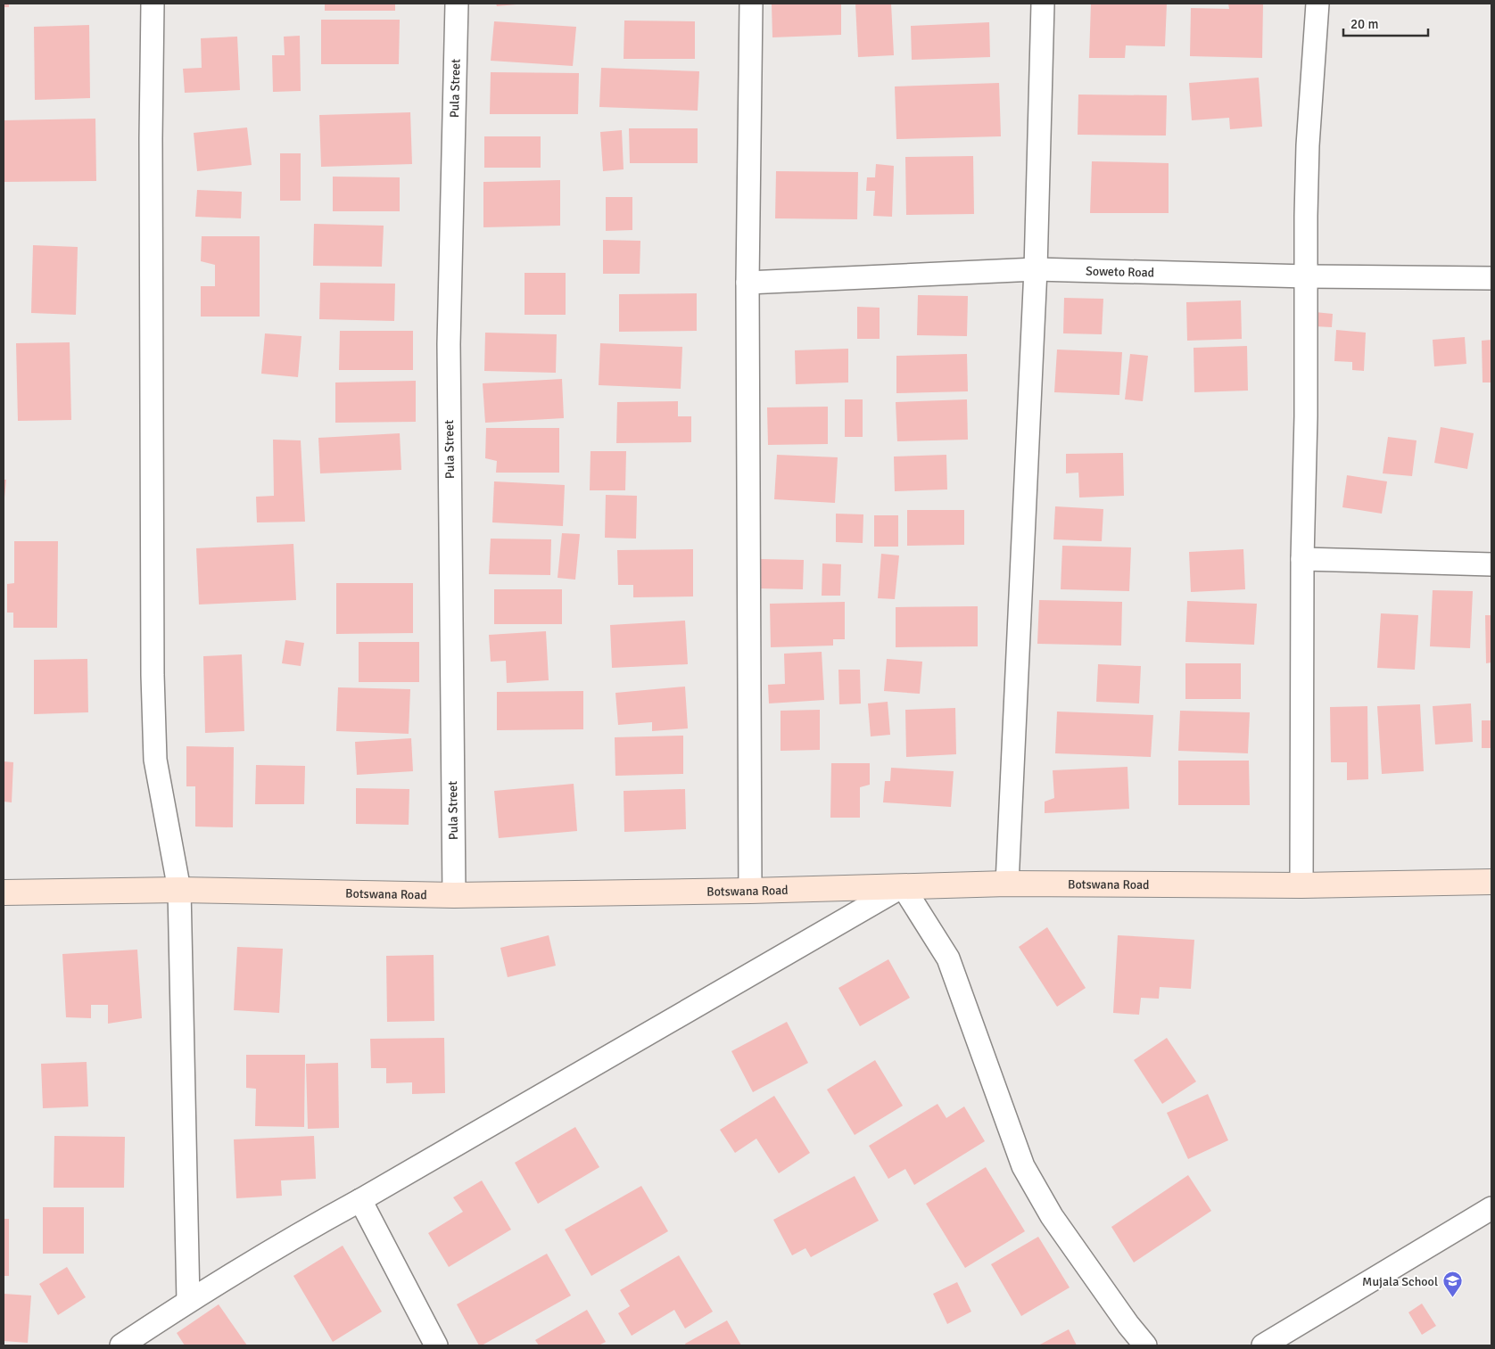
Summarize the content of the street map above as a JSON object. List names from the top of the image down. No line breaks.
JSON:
{"streets":{"street":["Pula Street","Soweto Road","Botswana Road"]},"crossings":[["Pula Street","Botswana Road"]],"places":{"school or university":["Mujala School"]},"scale_bar":"20 m"}
